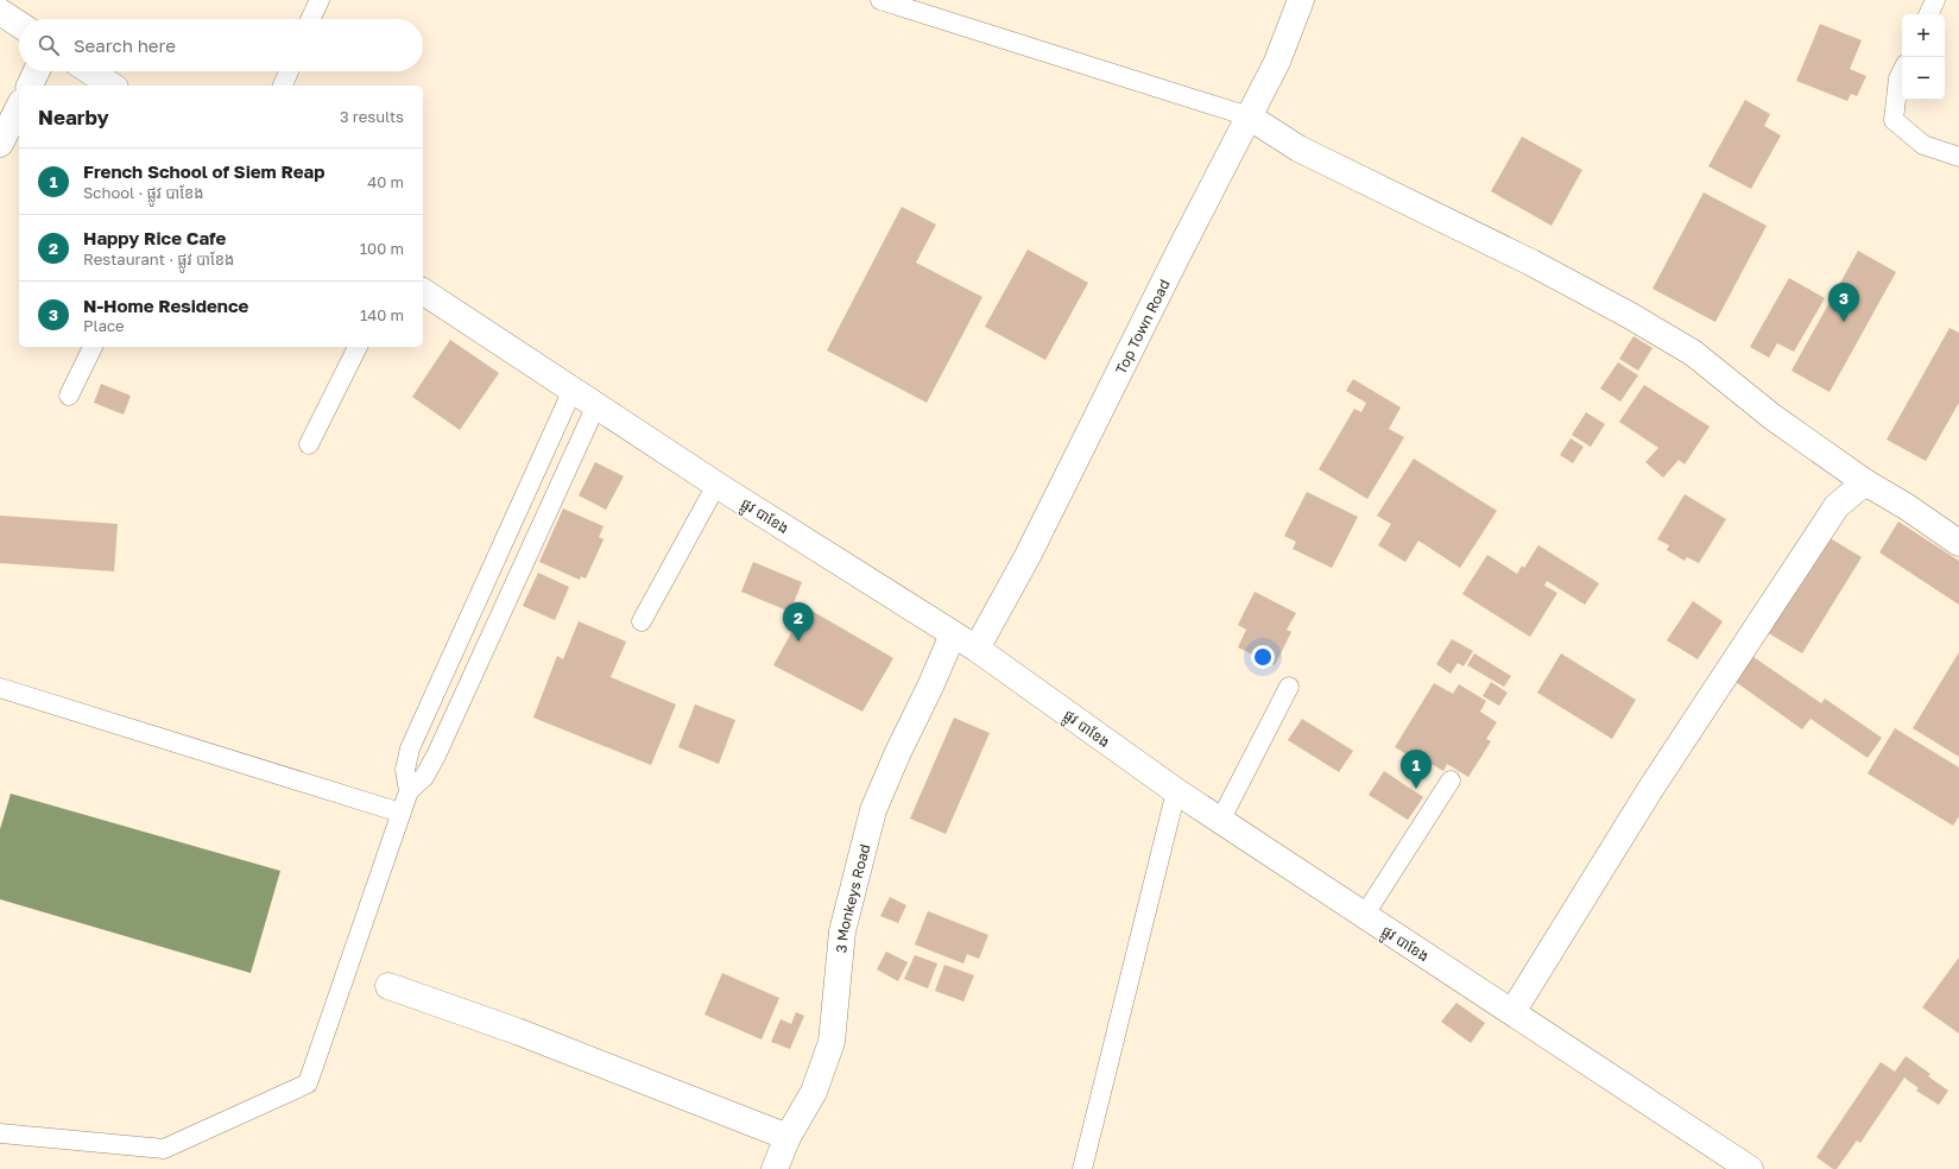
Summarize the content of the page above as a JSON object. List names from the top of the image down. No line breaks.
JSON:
{"streets":{"street":["Top Town Road","ផ្លូវ បាខែង","3 Monkeys Road"]},"crossings":[["Top Town Road","ផ្លូវ បាខែង"],["ផ្លូវ បាខែង","3 Monkeys Road"]],"page":{"map_buttons":["+","−"],"search":"Search here","heading":["Nearby","3 results"],"list":[{"mark":"1","name":"French School of Siem Reap","note":"School · ផ្លូវ បាខែង","value":"40 m"},{"mark":"2","name":"Happy Rice Cafe","note":"Restaurant · ផ្លូវ បាខែង","value":"100 m"},{"mark":"3","name":"N-Home Residence","note":"Place","value":"140 m"}],"pins":["3","2","1"]}}
